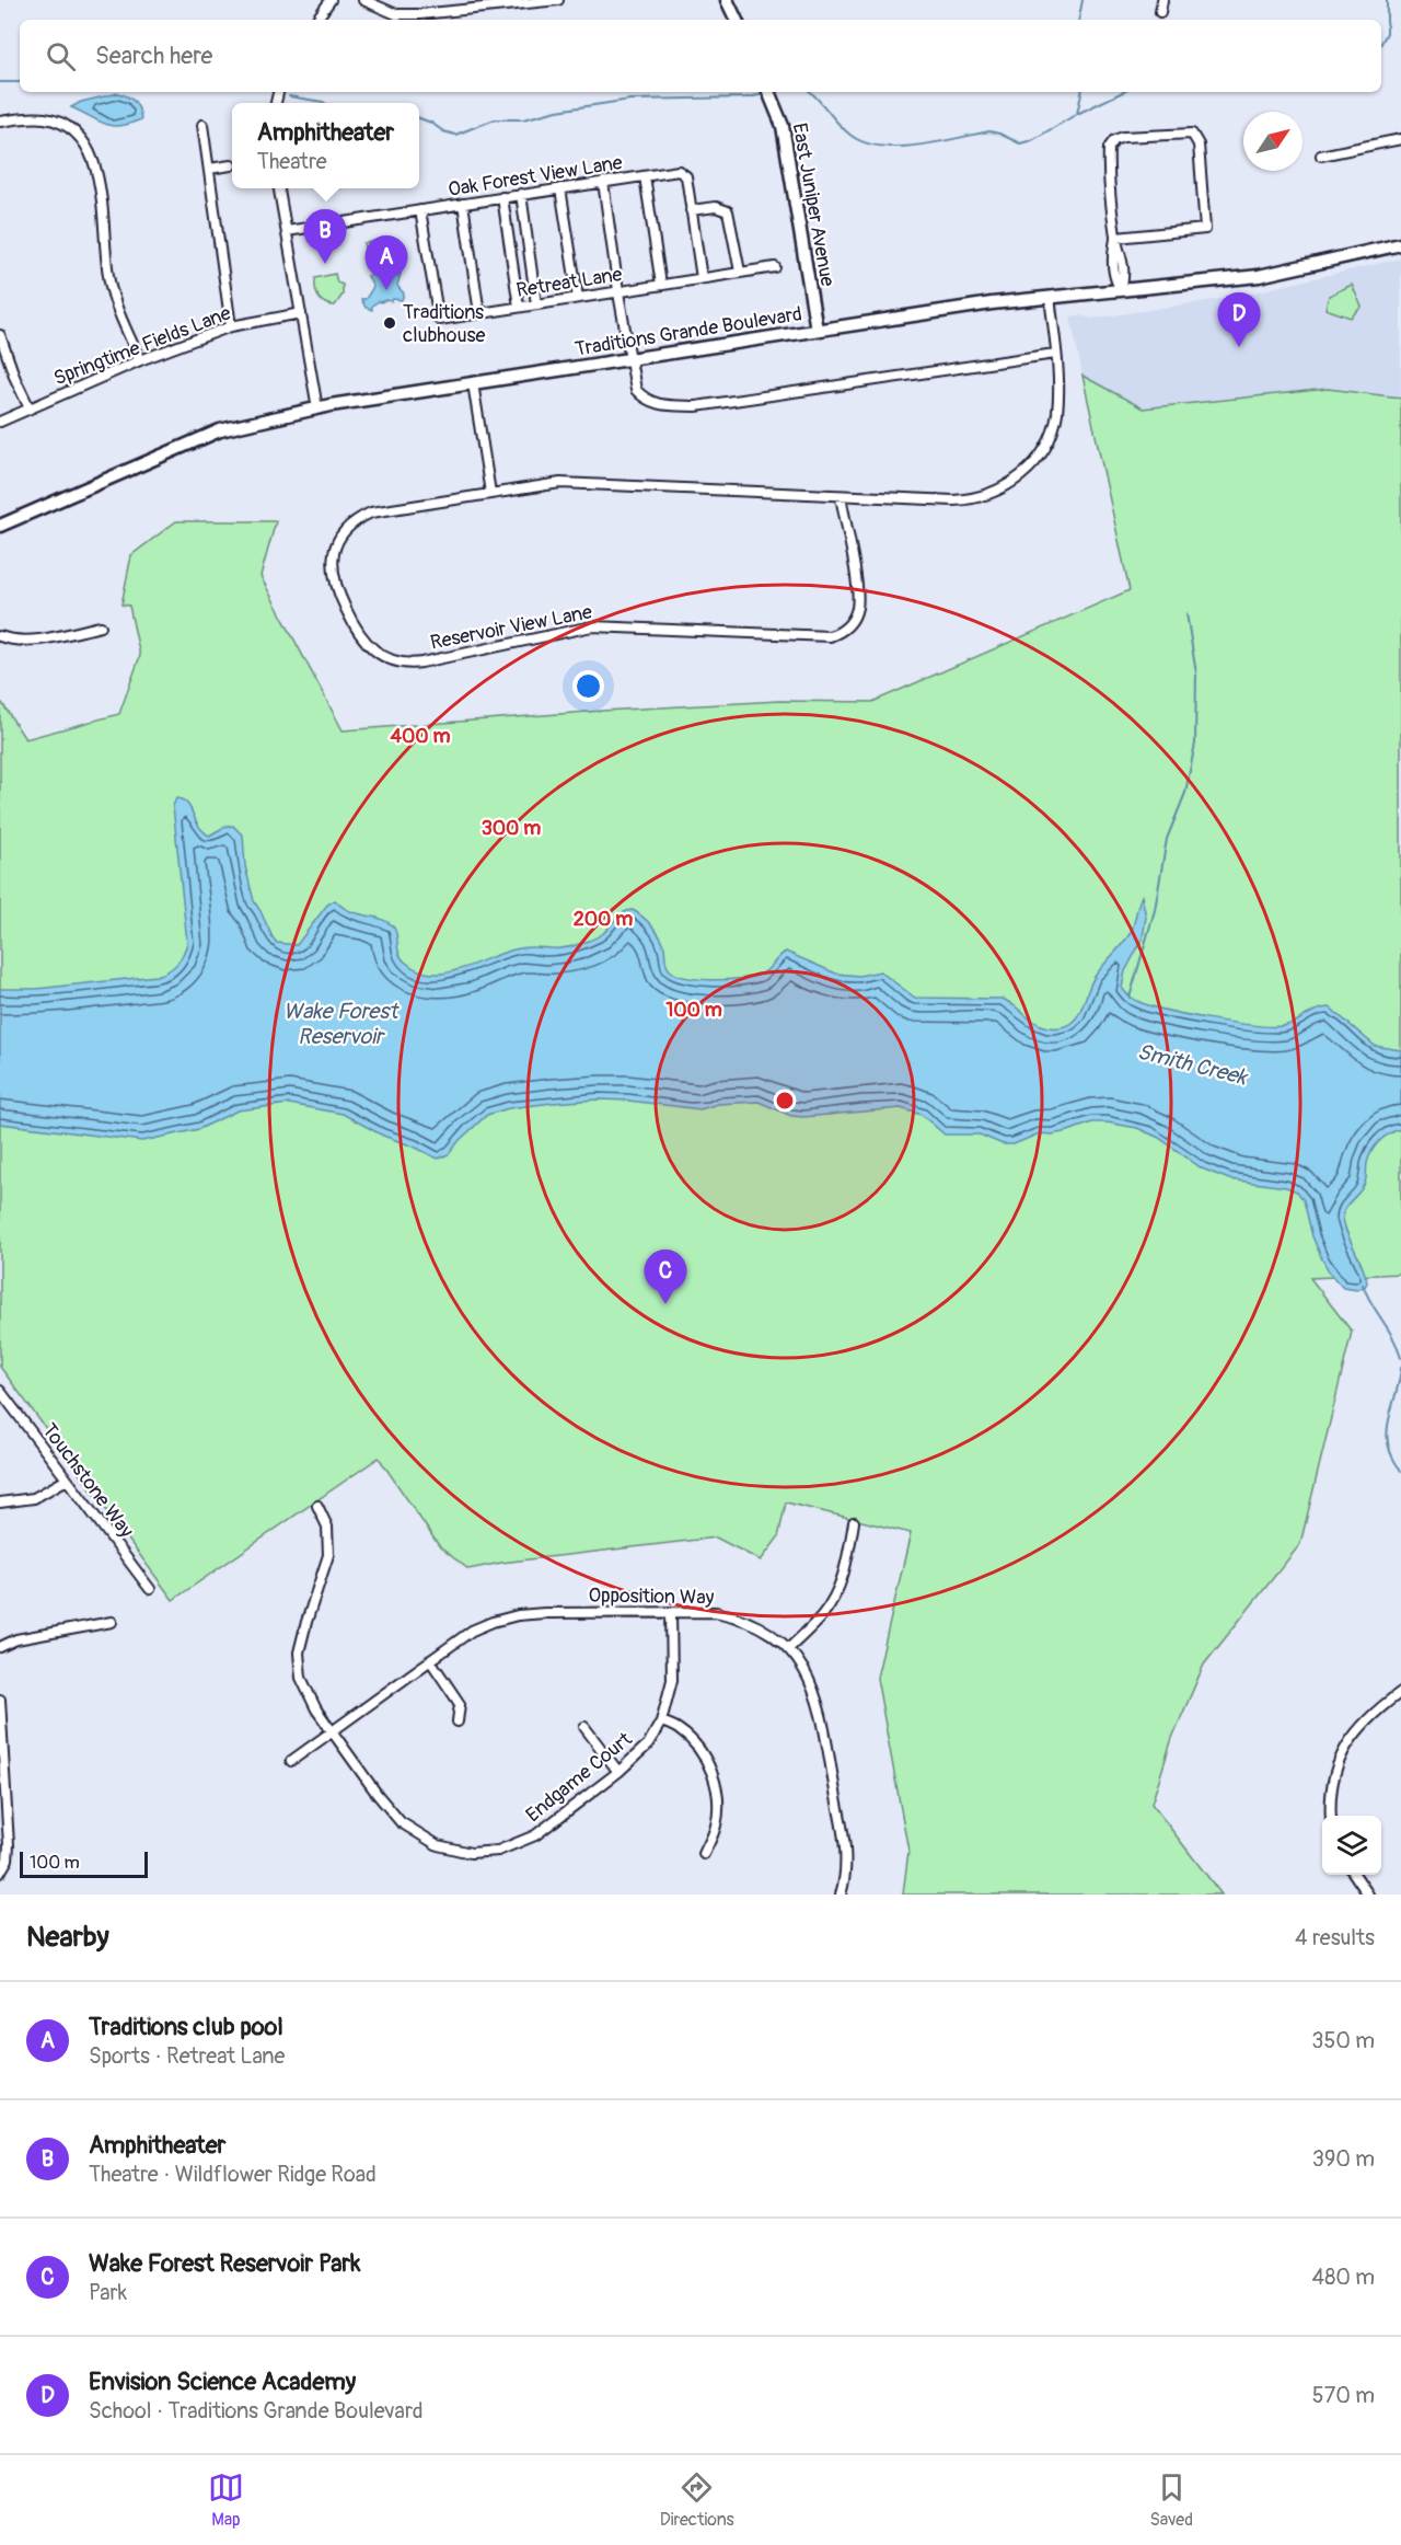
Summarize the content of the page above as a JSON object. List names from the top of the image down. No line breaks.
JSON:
{"streets":{"main road":["East Juniper Avenue","Traditions Grande Boulevard"],"street":["Oak Forest View Lane","Retreat Lane","Springtime Fields Lane","Reservoir View Lane","Touchstone Way","Opposition Way","Endgame Court"]},"crossings":[["Oak Forest View Lane","Retreat Lane"],["East Juniper Avenue","Traditions Grande Boulevard"],["Traditions Grande Boulevard","Reservoir View Lane"],["Opposition Way","Endgame Court"]],"water":["Wake Forest Reservoir","Smith Creek"],"places":["Traditions clubhouse"],"scale_bar":"100 m","north":"top right","page":{"search":"Search here","popup":["Amphitheater","Theatre"],"pins":["B","A","D","C"],"scale":"100 m","heading":["Nearby","4 results"],"list":[{"mark":"A","name":"Traditions club pool","note":"Sports · Retreat Lane","value":"350 m"},{"mark":"B","name":"Amphitheater","note":"Theatre · Wildflower Ridge Road","value":"390 m"},{"mark":"C","name":"Wake Forest Reservoir Park","note":"Park","value":"480 m"},{"mark":"D","name":"Envision Science Academy","note":"School · Traditions Grande Boulevard","value":"570 m"}],"nav":["Map","Directions","Saved"]},"rings":["400 m","300 m","200 m","100 m"]}
